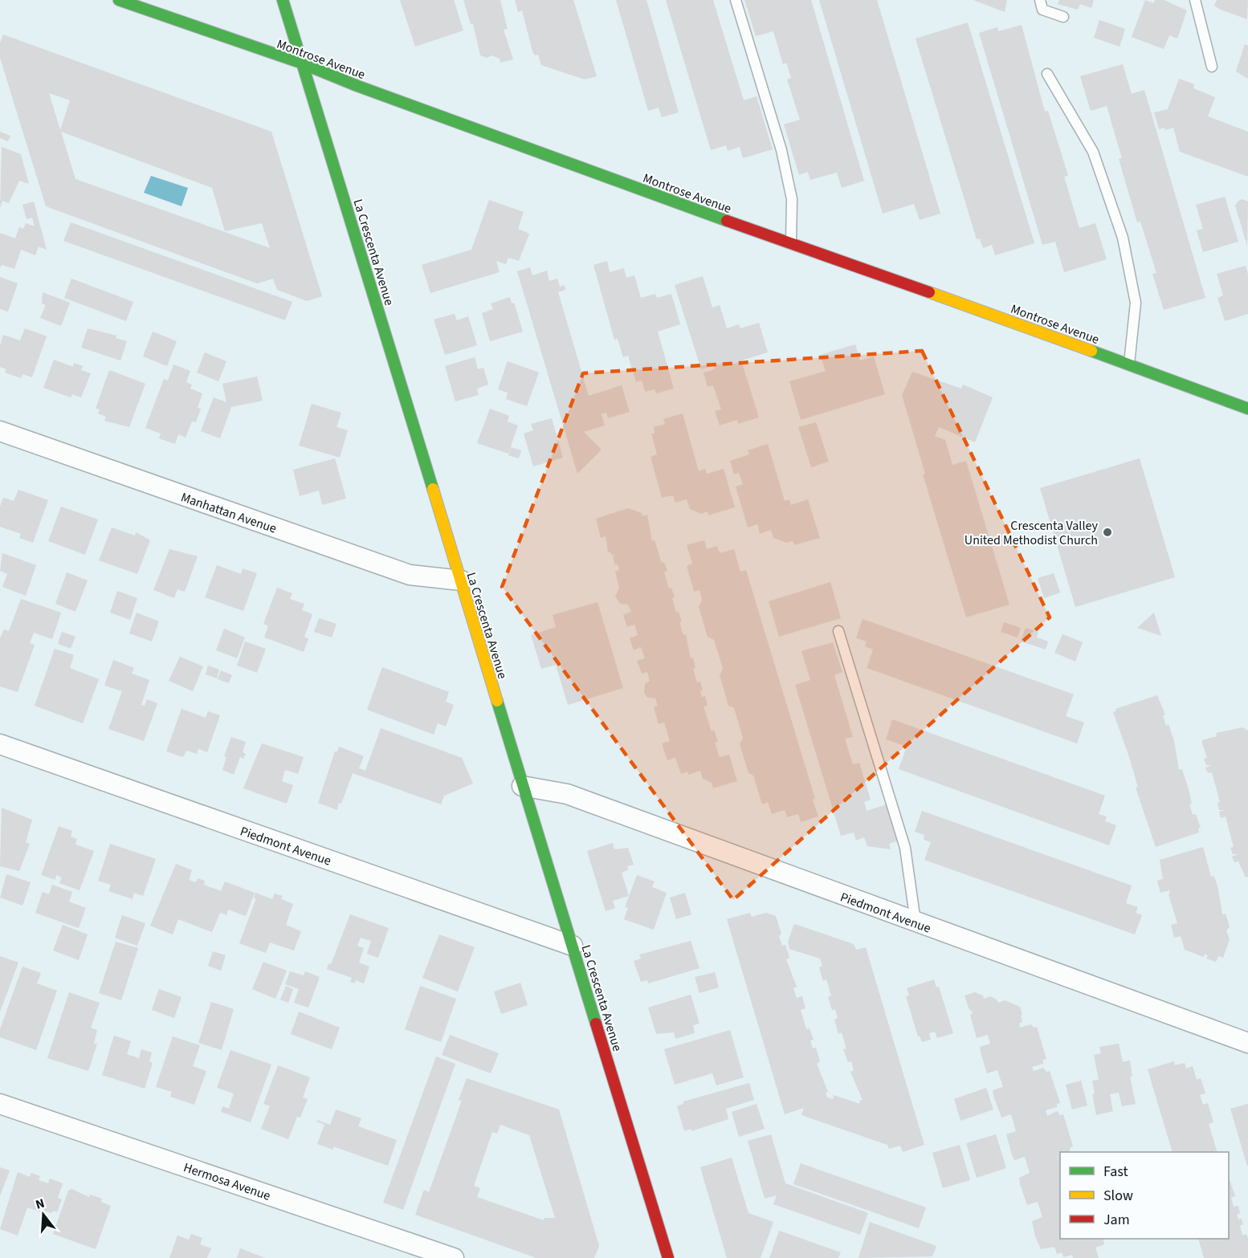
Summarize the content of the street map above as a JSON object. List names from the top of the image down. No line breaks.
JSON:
{"streets":{"main road":["Montrose Avenue","La Crescenta Avenue"],"street":["Manhattan Avenue","Piedmont Avenue","Hermosa Avenue"]},"crossings":[["Montrose Avenue","La Crescenta Avenue"],["La Crescenta Avenue","Manhattan Avenue"],["La Crescenta Avenue","Piedmont Avenue"]],"places":["Crescenta Valley United Methodist Church"],"legend":["Fast","Slow","Jam"],"north":"top"}
